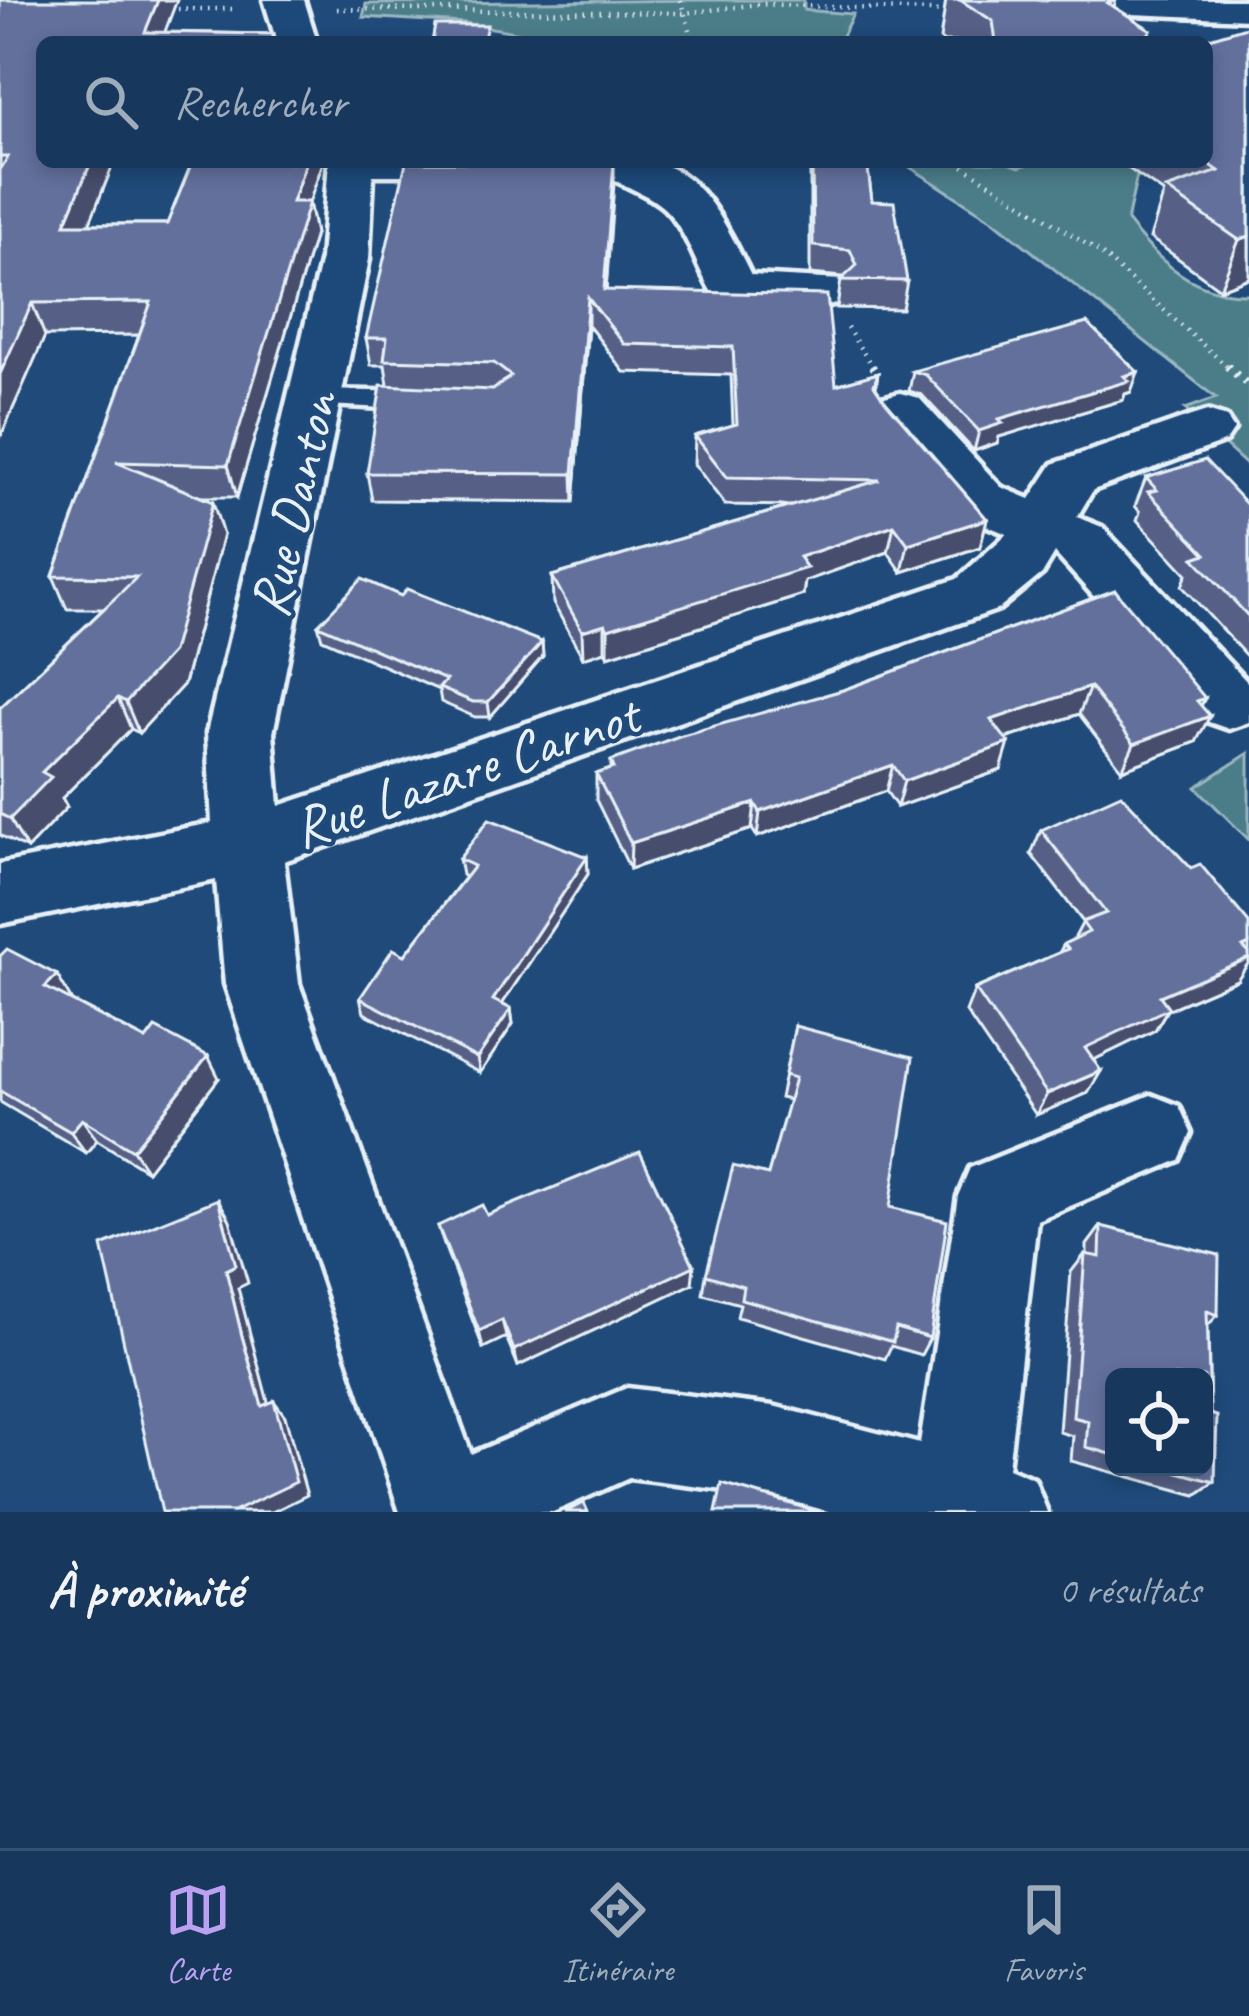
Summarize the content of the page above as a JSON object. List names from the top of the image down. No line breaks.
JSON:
{"streets":{"street":["Rue Danton","Rue Lazare Carnot"]},"crossings":[["Rue Danton","Rue Lazare Carnot"]],"page":{"search":"Rechercher","heading":["À proximité","0 résultats"],"nav":["Carte","Itinéraire","Favoris"]}}
